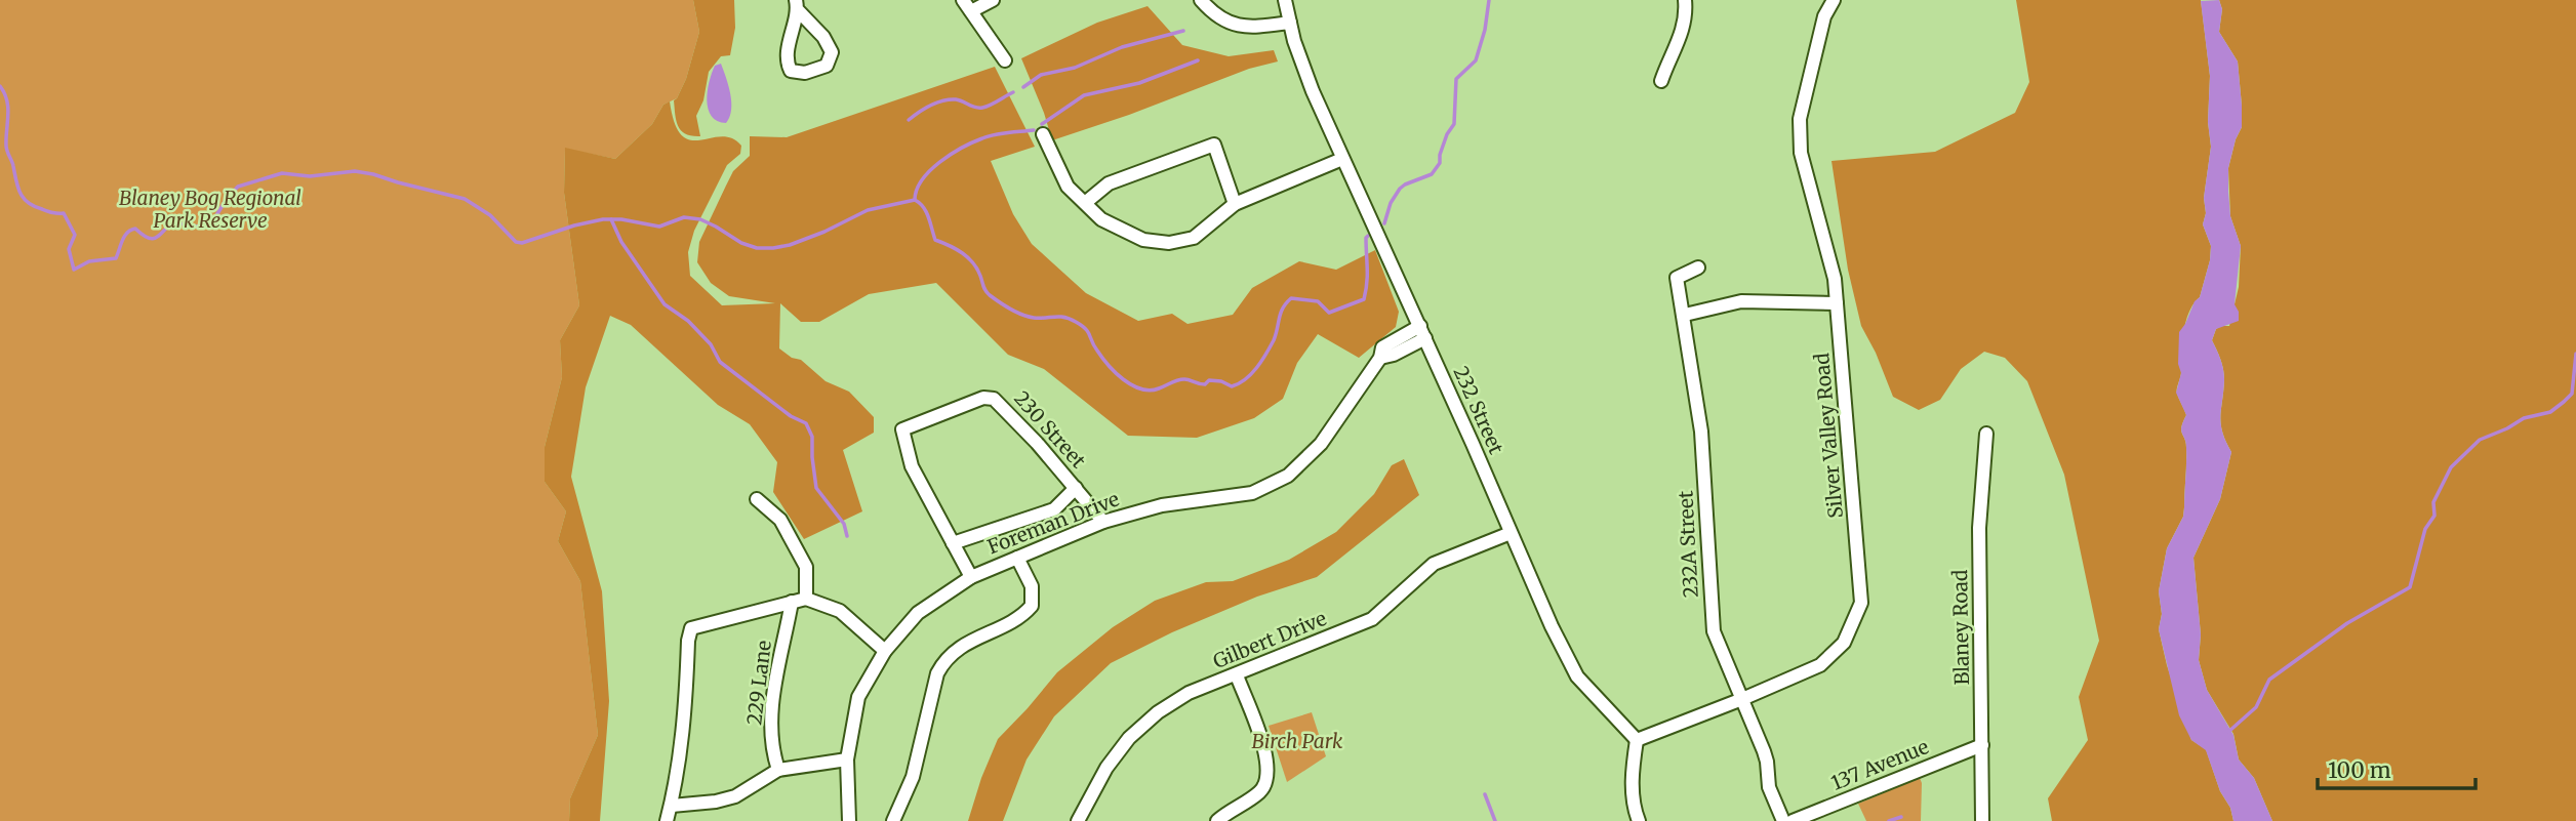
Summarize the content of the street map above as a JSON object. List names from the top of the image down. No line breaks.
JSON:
{"streets":{"street":["232 Street","230 Street","Silver Valley Road","Foreman Drive","232A Street","Blaney Road","Gilbert Drive","229 Lane","137 Avenue"]},"crossings":[["232 Street","Silver Valley Road"],["232 Street","Foreman Drive"],["232 Street","Gilbert Drive"],["230 Street","Foreman Drive"],["Silver Valley Road","232A Street"],["Blaney Road","137 Avenue"]],"parks":["Blaney Bog Regional Park Reserve","Birch Park"],"scale_bar":"100 m"}
